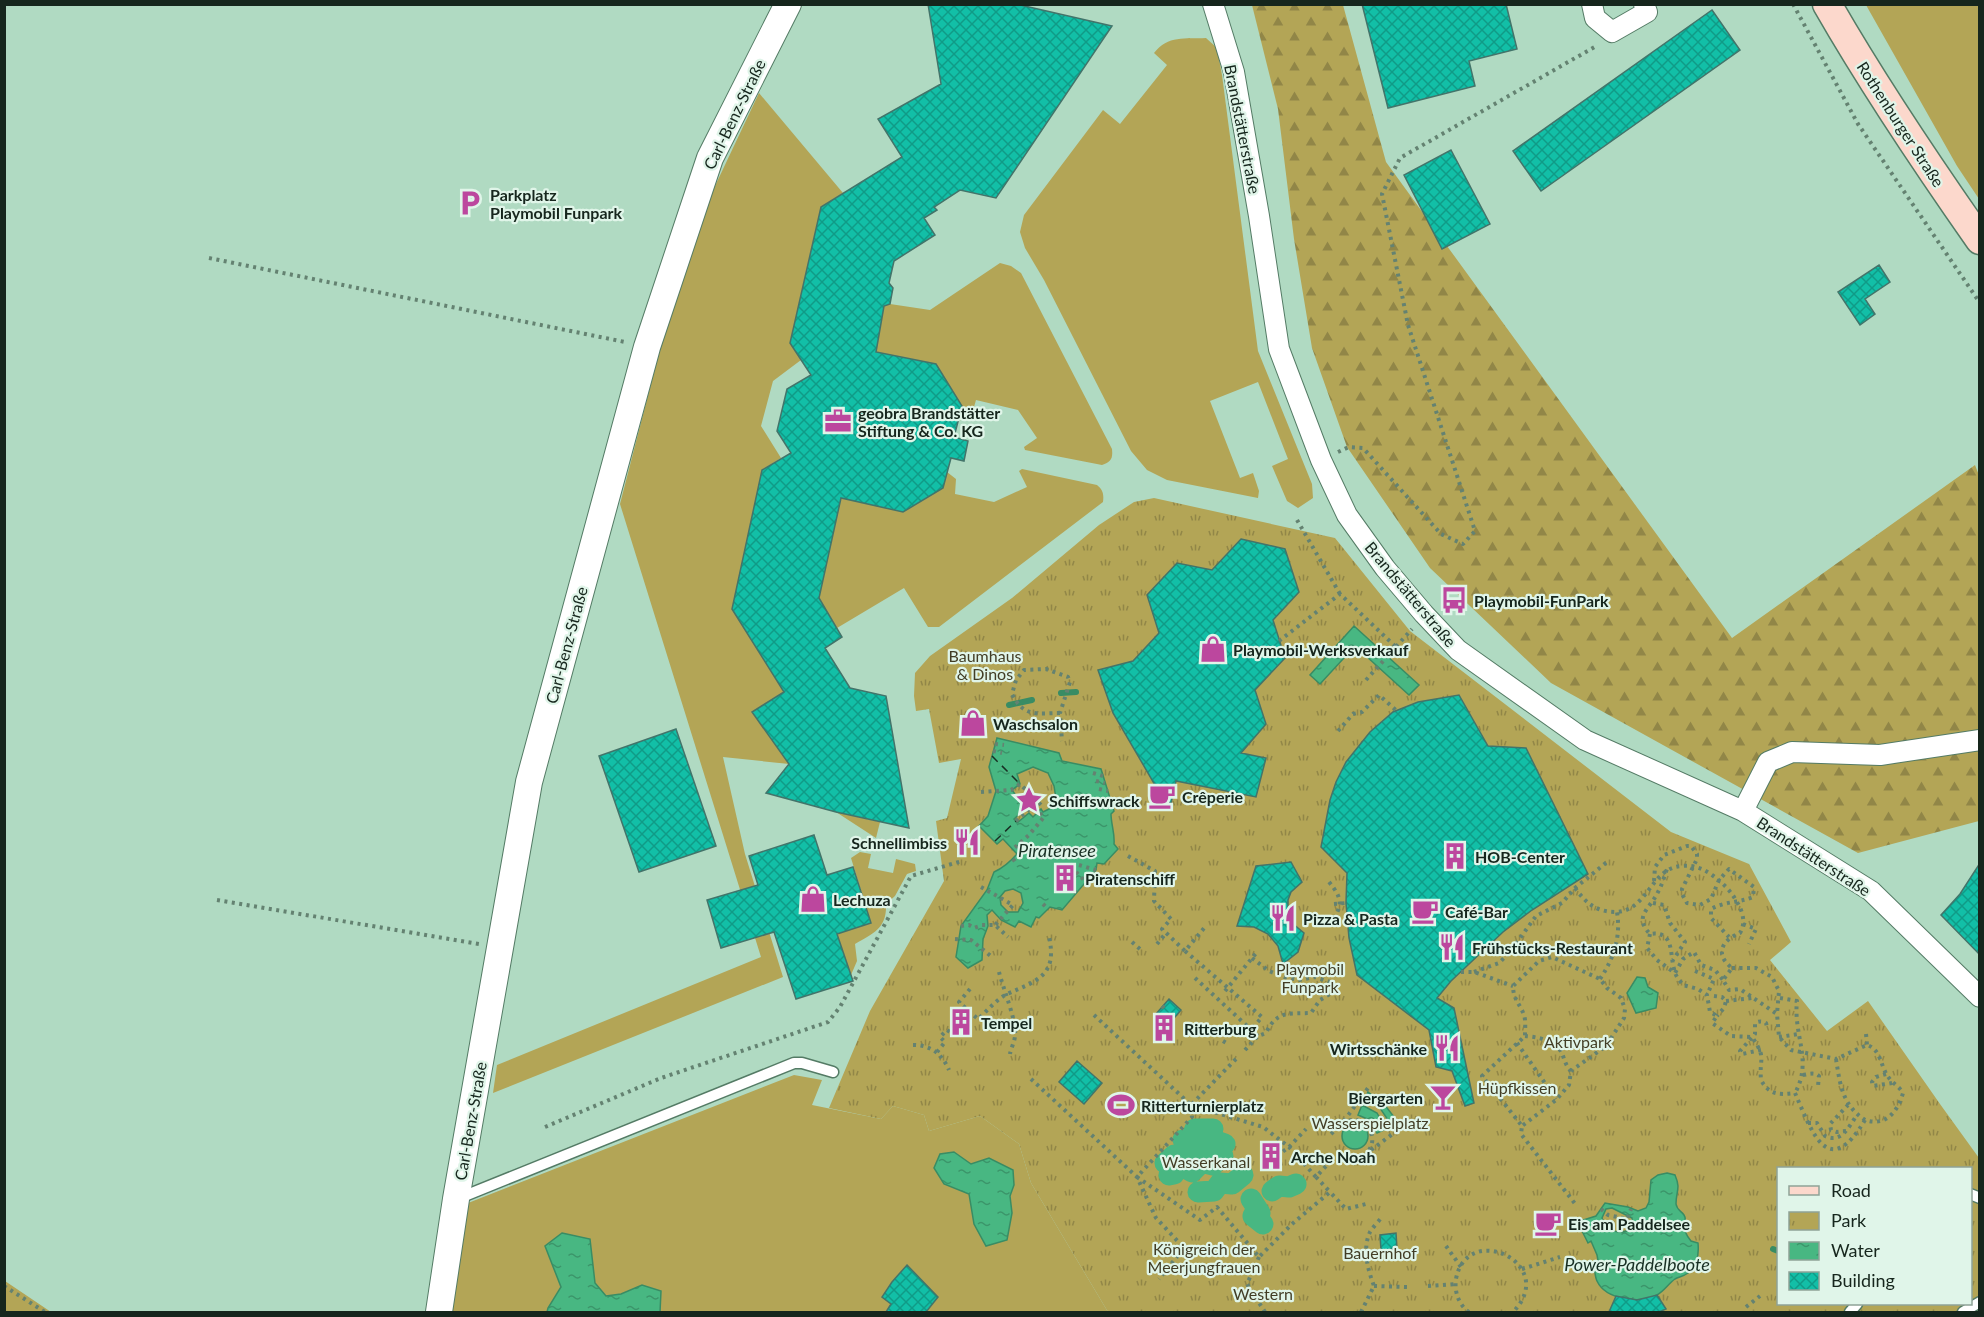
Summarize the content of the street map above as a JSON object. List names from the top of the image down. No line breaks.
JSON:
{"streets":{"main road":["Rothenburger Straße"],"street":["Carl-Benz-Straße","Brandstätterstraße"]},"water":["Piratensee","Power-Paddelboote"],"parks":["Baumhaus & Dinos","Playmobil Funpark","Aktivpark","Hüpfkissen","Wasserspielplatz","Wasserkanal","Königreich der Meerjungfrauen","Bauernhof","Western"],"places":{"parking":["Parkplatz Playmobil Funpark"],"office":["geobra Brandstätter Stiftung & Co. KG"],"bus stop":["Playmobil-FunPark"],"shop":["Playmobil-Werksverkauf","Waschsalon","Lechuza"],"cafe":["Crêperie","Café-Bar","Eis am Paddelsee"],"place":["Schiffswrack"],"restaurant":["Schnellimbiss","Pizza & Pasta","Frühstücks-Restaurant","Wirtsschänke"],"building":["HOB-Center","Piratenschiff","Tempel","Ritterburg","Arche Noah"],"bar":["Biergarten"],"sports":["Ritterturnierplatz"]},"legend":["Road","Park","Water","Building"]}
